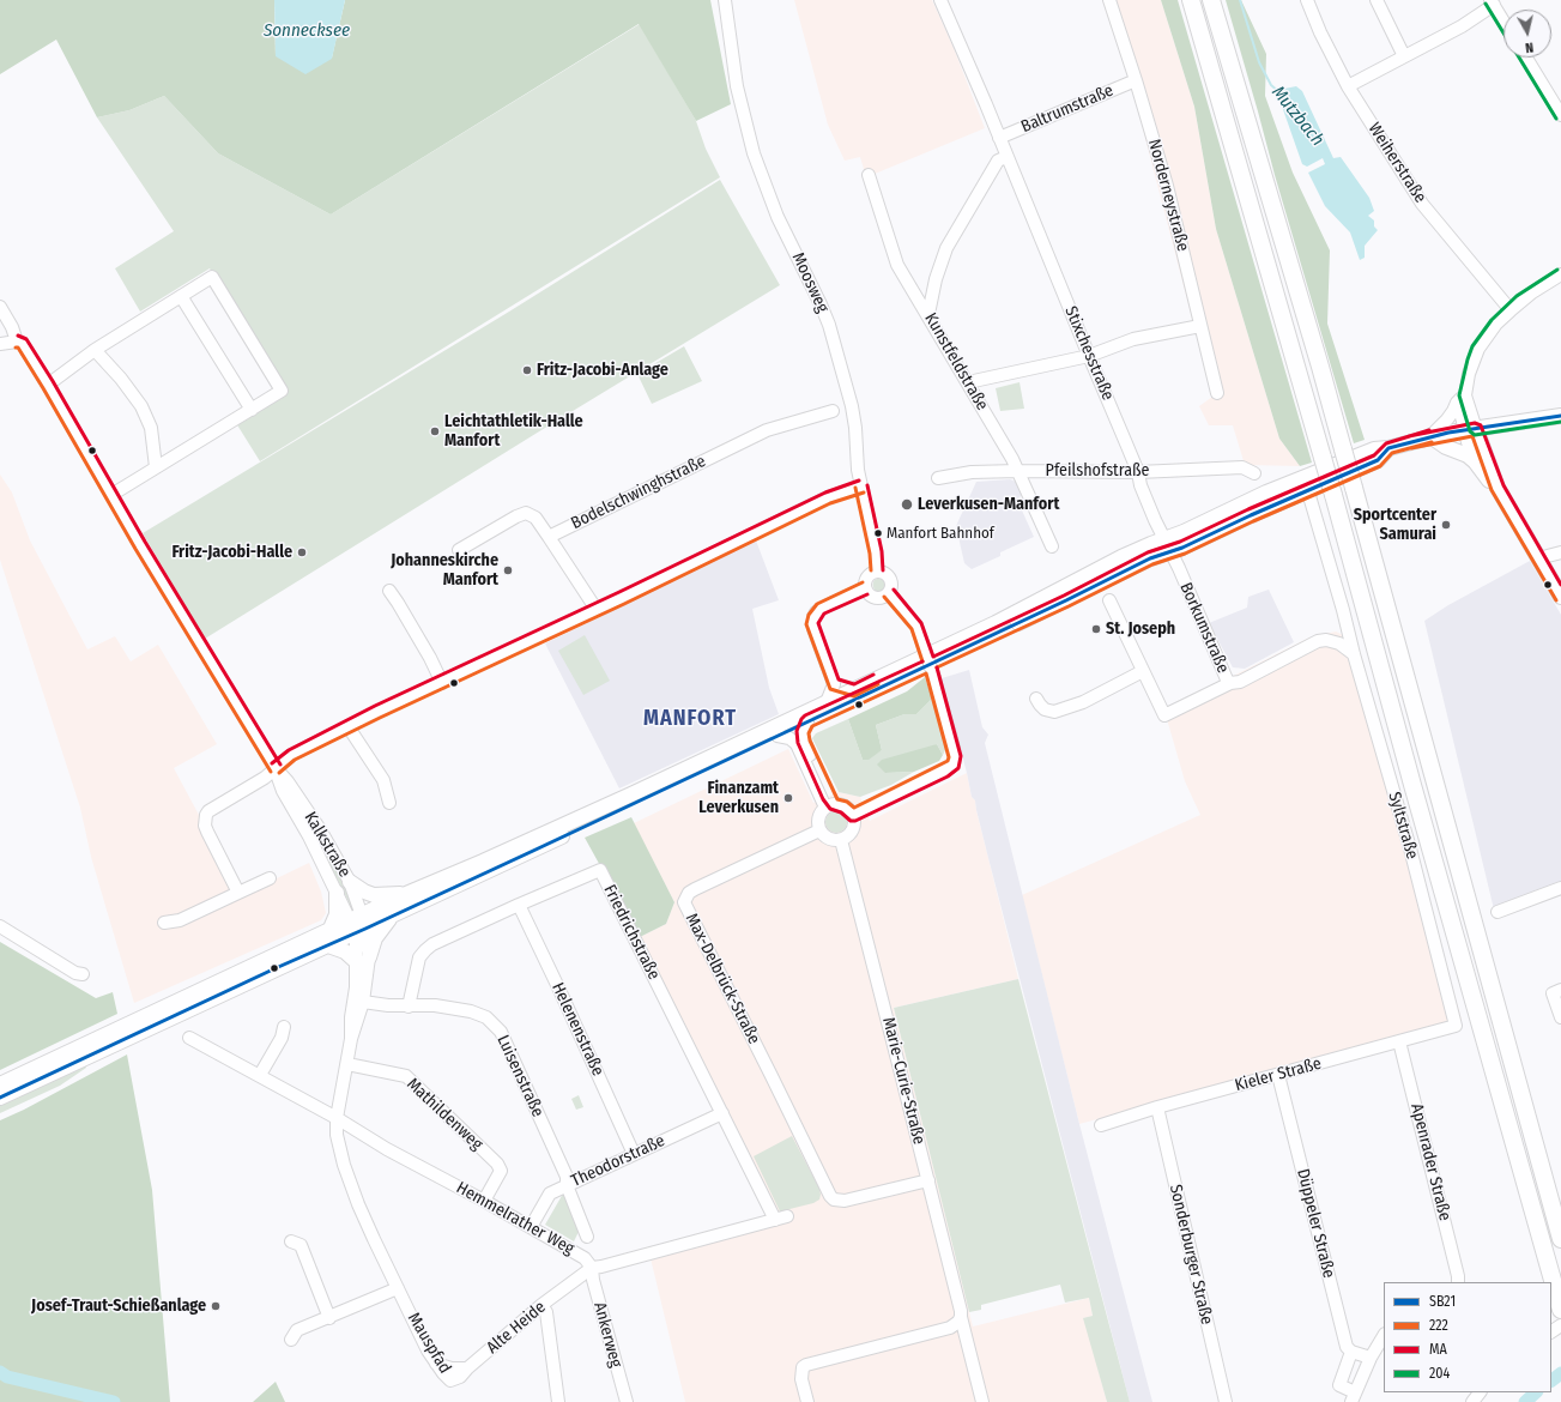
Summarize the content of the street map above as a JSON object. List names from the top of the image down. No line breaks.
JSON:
{"streets":{"street":["Baltrumstraße","Weiherstraße","Norderneystraße","Moosweg","Stixchesstraße","Kunstfeldstraße","Pfeilshofstraße","Bodelschwinghstraße","Borkumstraße","Syltstraße","Kalkstraße","Friedrichstraße","Max-Delbrück-Straße","Helenenstraße","Kieler Straße","Luisenstraße","Marie-Curie-Straße","Mathildenweg","Theodorstraße","Apenrader Straße","Hemmelrather Weg","Düppeler Straße","Sonderburger Straße","Alte Heide","Ankerweg","Mauspfad"]},"crossings":[["Baltrumstraße","Norderneystraße"],["Baltrumstraße","Stixchesstraße"],["Stixchesstraße","Pfeilshofstraße"],["Stixchesstraße","Borkumstraße"],["Kunstfeldstraße","Pfeilshofstraße"],["Syltstraße","Kieler Straße"],["Kalkstraße","Mauspfad"],["Friedrichstraße","Helenenstraße"],["Friedrichstraße","Luisenstraße"],["Friedrichstraße","Theodorstraße"],["Friedrichstraße","Hemmelrather Weg"],["Max-Delbrück-Straße","Marie-Curie-Straße"],["Helenenstraße","Theodorstraße"],["Kieler Straße","Apenrader Straße"],["Kieler Straße","Düppeler Straße"],["Kieler Straße","Sonderburger Straße"],["Luisenstraße","Theodorstraße"],["Luisenstraße","Mauspfad"],["Mathildenweg","Hemmelrather Weg"],["Mathildenweg","Mauspfad"],["Theodorstraße","Hemmelrather Weg"],["Hemmelrather Weg","Alte Heide"],["Hemmelrather Weg","Ankerweg"],["Hemmelrather Weg","Mauspfad"],["Alte Heide","Ankerweg"],["Alte Heide","Mauspfad"]],"districts":["MANFORT"],"water":["Sonnecksee","Mutzbach"],"places":["Fritz-Jacobi-Anlage","Leichtathletik-Halle Manfort","Leverkusen-Manfort","Sportcenter Samurai","Manfort Bahnhof","Fritz-Jacobi-Halle","Johanneskirche Manfort","St. Joseph","Finanzamt Leverkusen","Josef-Traut-Schießanlage"],"lines":["transit line 204","transit line MA","transit line 222","transit line SB21"],"legend":["SB21","222","MA","204"],"north":"bottom"}
